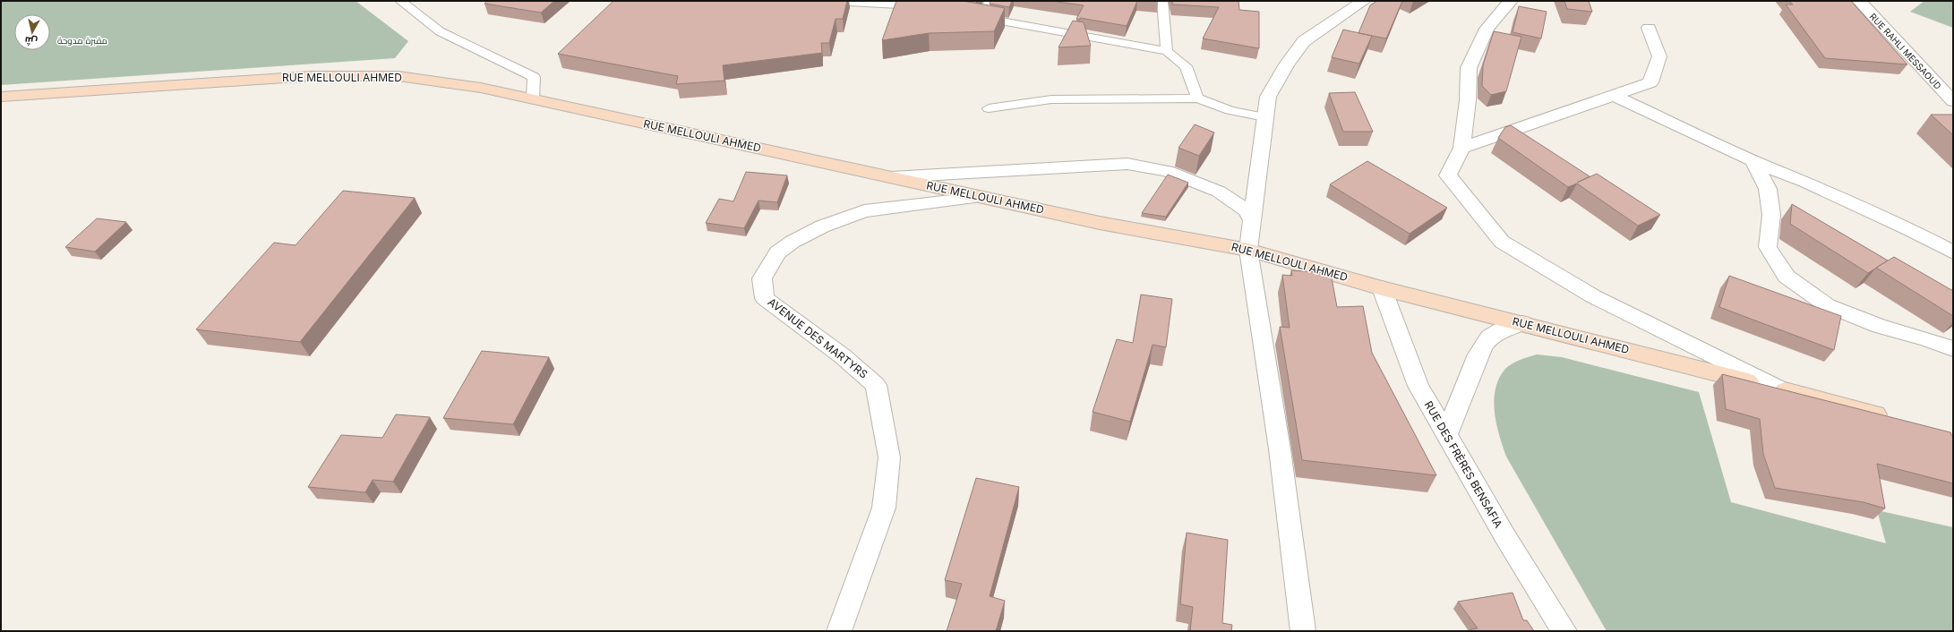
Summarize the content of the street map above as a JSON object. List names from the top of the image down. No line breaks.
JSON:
{"streets":{"street":["RUE RAHLI MESSAOUD","RUE MELLOULI AHMED","AVENUE DES MARTYRS","RUE DES FRÈRES BENSAFIA"]},"crossings":[["RUE MELLOULI AHMED","AVENUE DES MARTYRS"],["RUE MELLOULI AHMED","RUE DES FRÈRES BENSAFIA"]],"parks":["مقبرة مدوحة"],"north":"bottom"}
